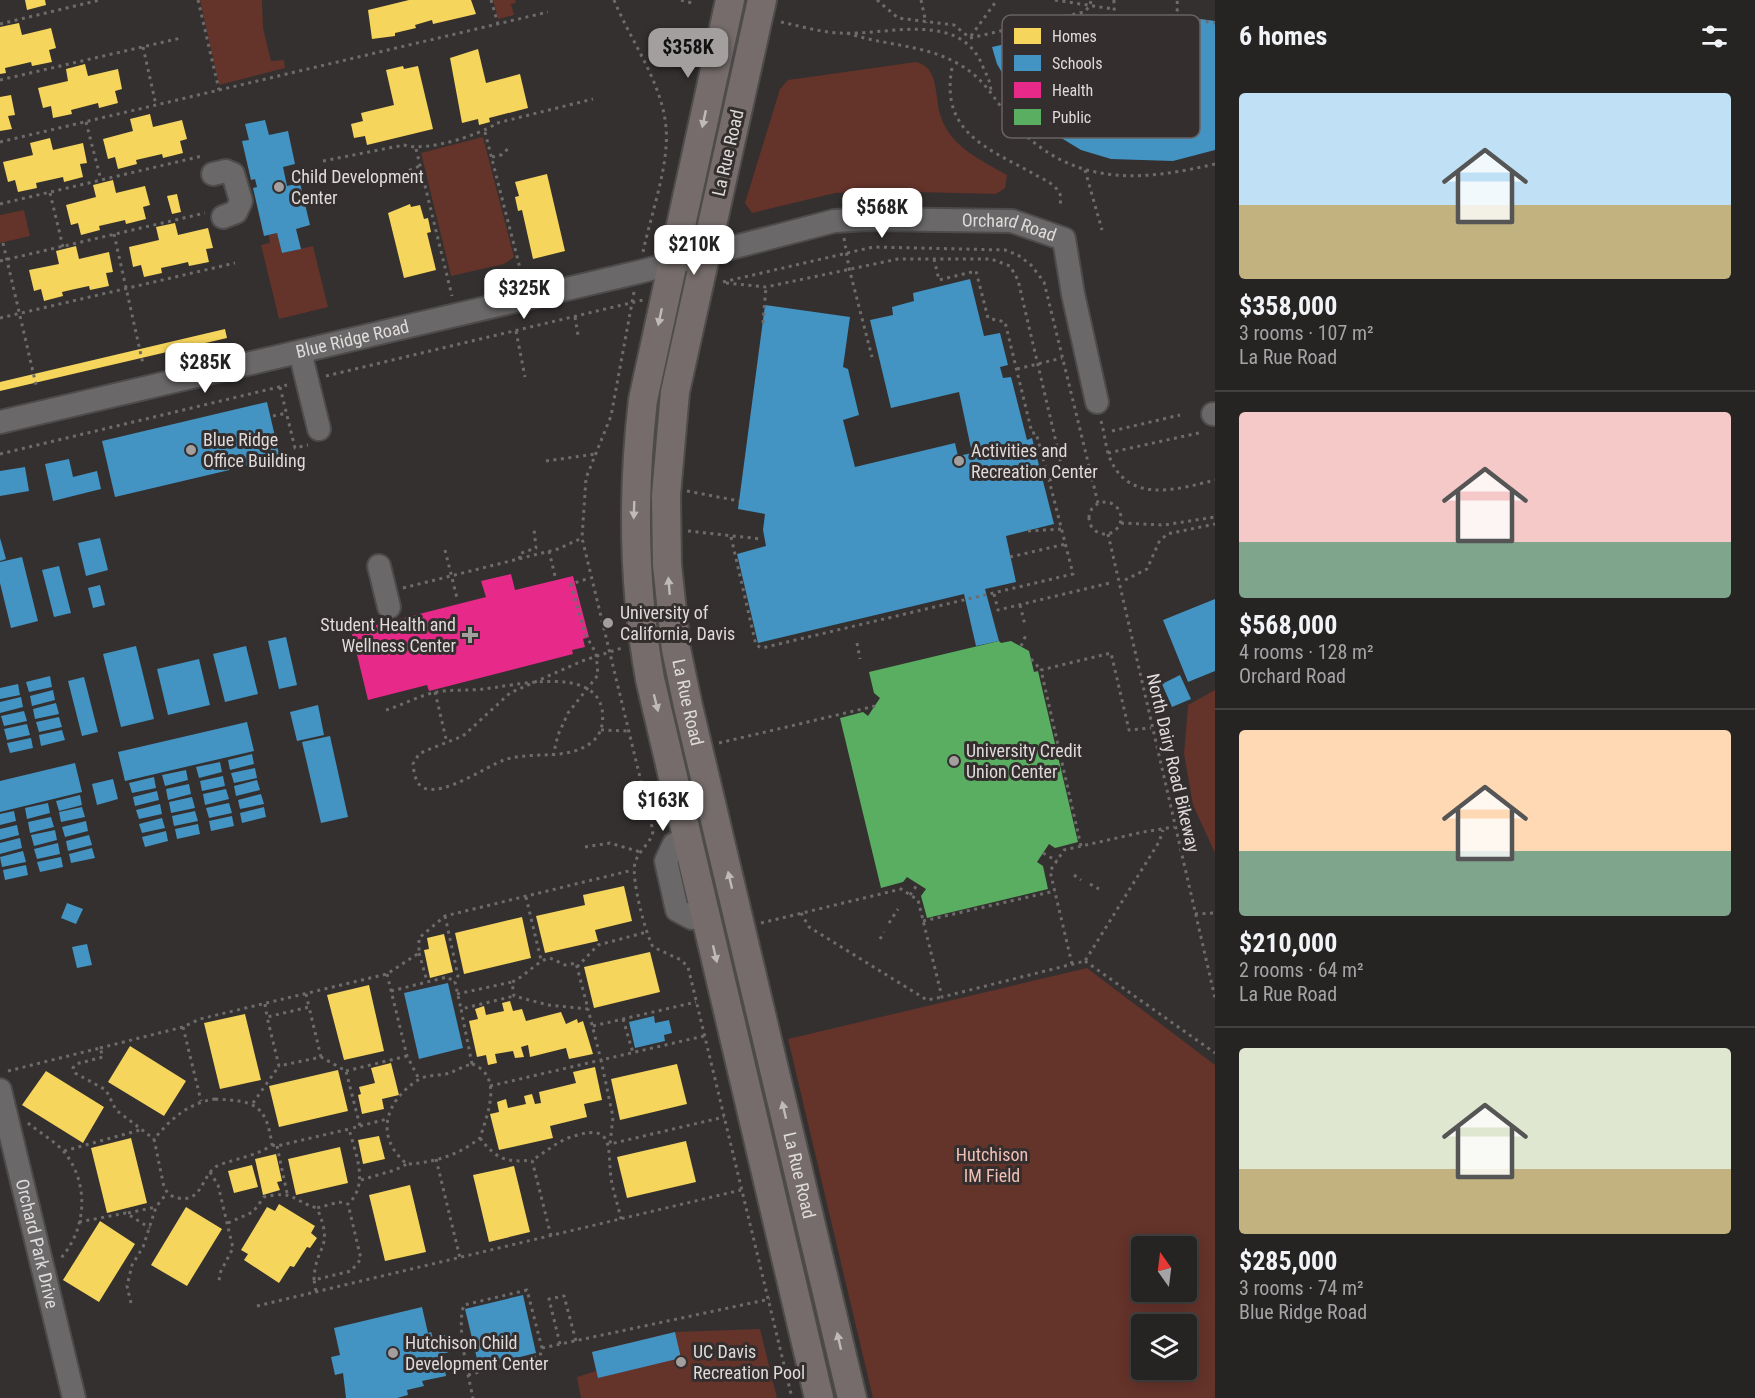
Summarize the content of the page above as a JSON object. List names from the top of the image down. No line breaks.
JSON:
{"streets":{"main road":["La Rue Road"],"street":["Orchard Road","Blue Ridge Road","Orchard Park Drive"],"path":["North Dairy Road Bikeway"]},"crossings":[["La Rue Road","Orchard Road"],["La Rue Road","Blue Ridge Road"],["Orchard Road","Blue Ridge Road"]],"parks":["Hutchison IM Field"],"places":{"other":["Child Development Center","Blue Ridge Office Building","Activities and Recreation Center","University of California, Davis","University Credit Union Center","Hutchison Child Development Center","UC Davis Recreation Pool"],"health":["Student Health and Wellness Center"]},"legend":["Homes","Schools","Health","Public"],"north":"top","page":{"heading":"6 homes","price":["$358K","$568K","$210K","$325K","$285K","$163K"],"list":[{"name":"$358,000","note":"3 rooms · 107 m² · La Rue Road"},{"name":"$568,000","note":"4 rooms · 128 m² · Orchard Road"},{"name":"$210,000","note":"2 rooms · 64 m² · La Rue Road"},{"name":"$285,000","note":"3 rooms · 74 m² · Blue Ridge Road"}]}}
